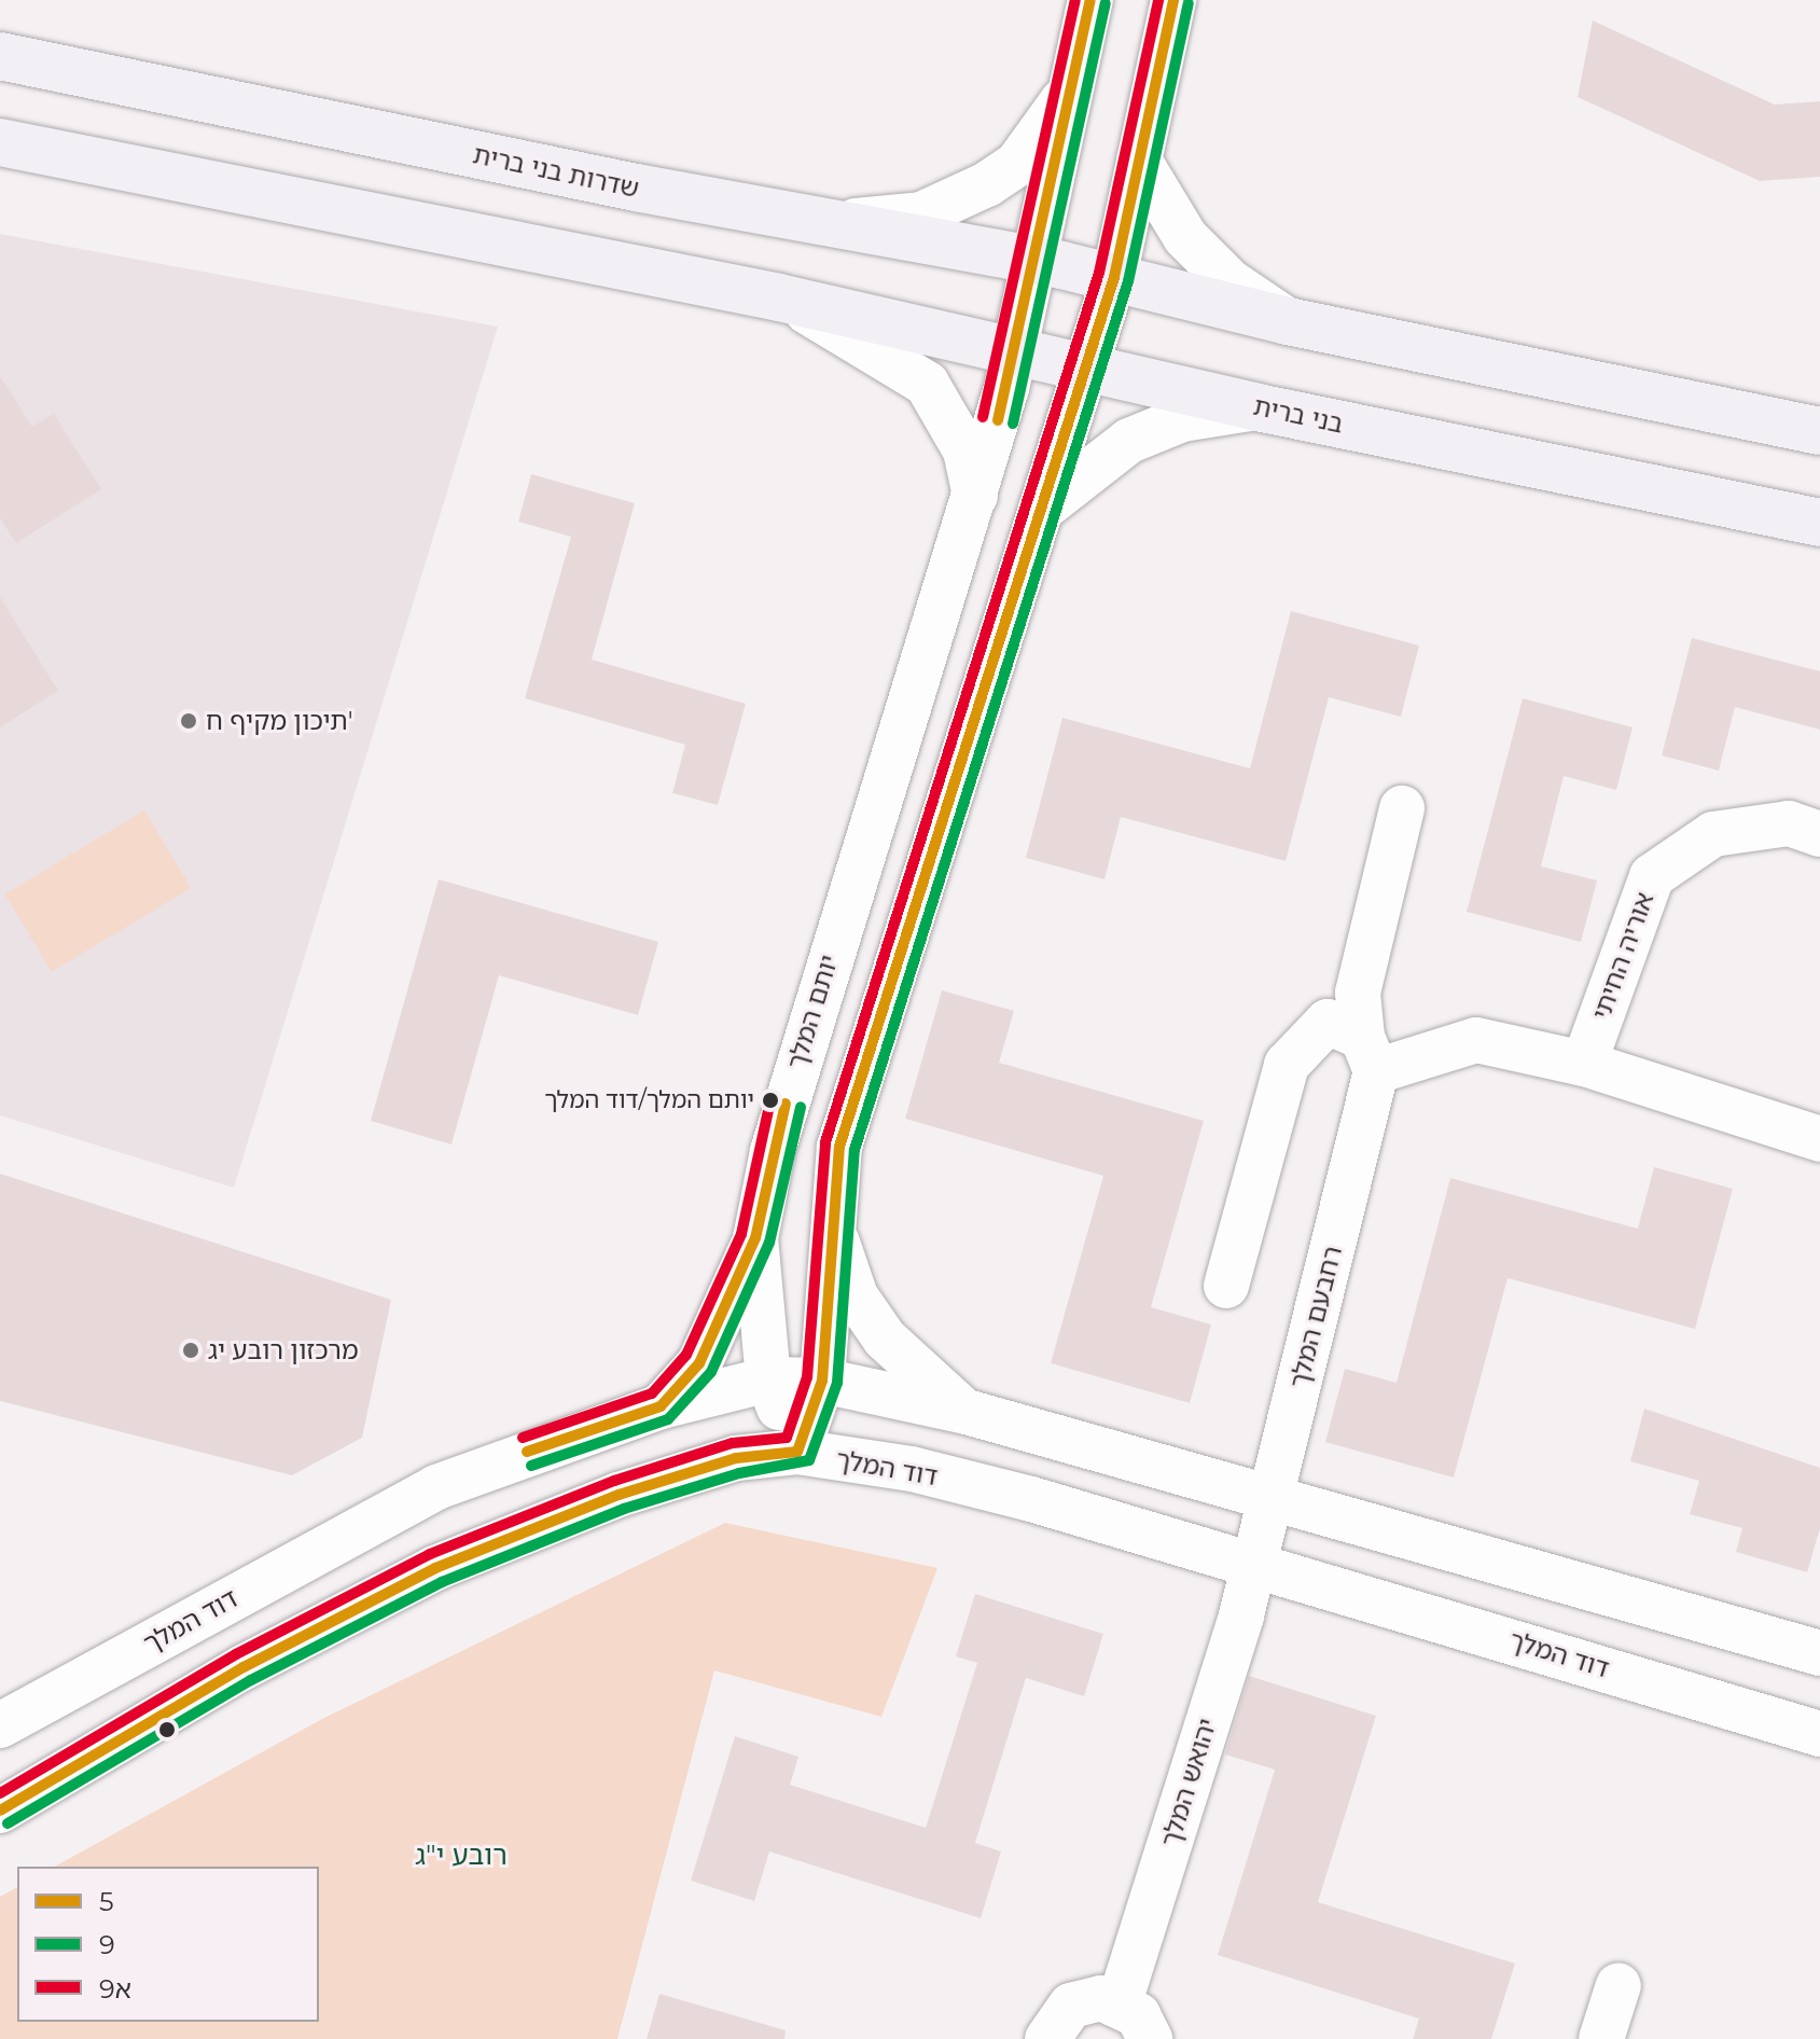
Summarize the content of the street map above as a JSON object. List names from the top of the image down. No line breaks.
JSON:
{"streets":{"main road":["שדרות בני ברית","בני ברית"],"street":["אוריה החיתי","יותם המלך","רחבעם המלך","דוד המלך","יהואש המלך"]},"crossings":[["שדרות בני ברית","יותם המלך"],["בני ברית","יותם המלך"],["יותם המלך","דוד המלך"],["רחבעם המלך","דוד המלך"],["רחבעם המלך","יהואש המלך"],["דוד המלך","יהואש המלך"]],"districts":["רובע י\"ג"],"places":["תיכון מקיף ח'","יותם המלך/דוד המלך","מרכזון רובע יג"],"lines":["transit line 5","transit line 9א","transit line 9"],"legend":["5","9","9א"]}
